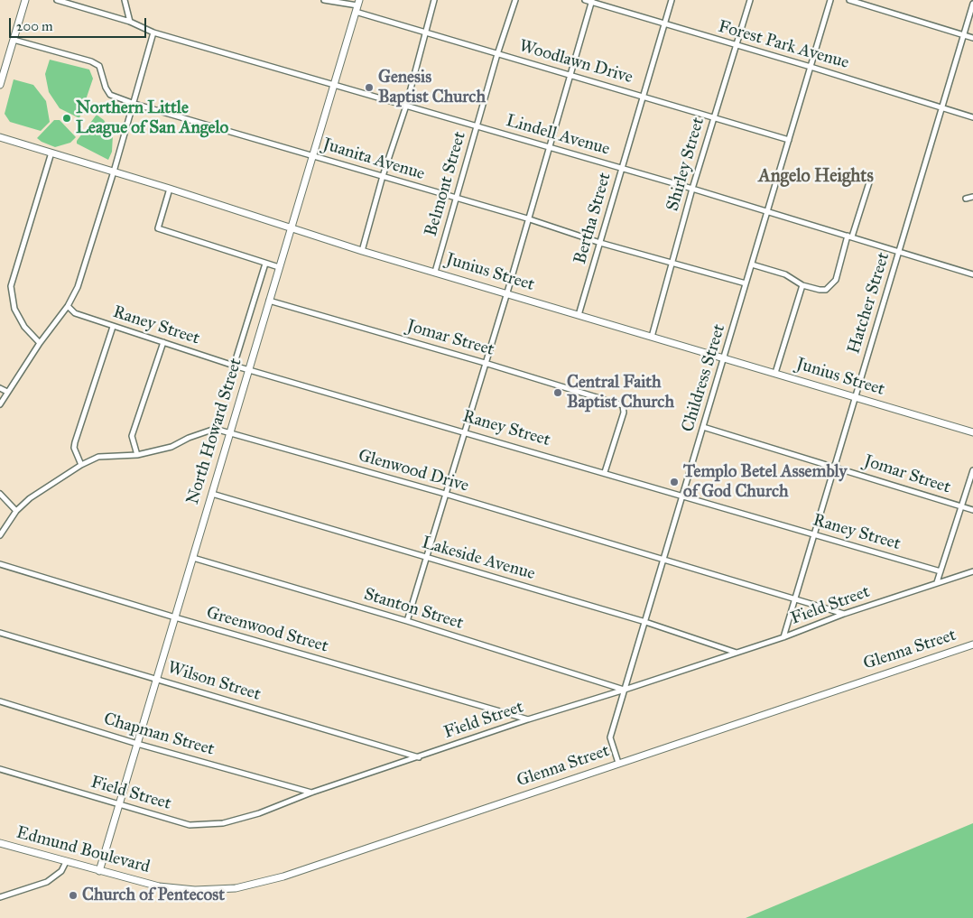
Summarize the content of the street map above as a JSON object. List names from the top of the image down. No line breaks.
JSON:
{"streets":{"street":["Forest Park Avenue","Woodlawn Drive","Lindell Avenue","Juanita Avenue","Shirley Street","Belmont Street","Bertha Street","Junius Street","Hatcher Street","Raney Street","Jomar Street","Childress Street","North Howard Street","Glenwood Drive","Lakeside Avenue","Field Street","Stanton Street","Greenwood Street","Glenna Street","Wilson Street","Chapman Street","Edmund Boulevard"]},"crossings":[["Forest Park Avenue","Shirley Street"],["Forest Park Avenue","Bertha Street"],["Forest Park Avenue","Hatcher Street"],["Forest Park Avenue","Childress Street"],["Woodlawn Drive","Shirley Street"],["Woodlawn Drive","Belmont Street"],["Woodlawn Drive","Bertha Street"],["Woodlawn Drive","Childress Street"],["Woodlawn Drive","North Howard Street"],["Lindell Avenue","Shirley Street"],["Lindell Avenue","Belmont Street"],["Lindell Avenue","Bertha Street"],["Lindell Avenue","Hatcher Street"],["Lindell Avenue","Childress Street"],["Lindell Avenue","North Howard Street"],["Juanita Avenue","Shirley Street"],["Juanita Avenue","Belmont Street"],["Juanita Avenue","Bertha Street"],["Juanita Avenue","Childress Street"],["Juanita Avenue","North Howard Street"],["Shirley Street","Junius Street"],["Belmont Street","Junius Street"],["Bertha Street","Junius Street"],["Junius Street","Hatcher Street"],["Junius Street","Childress Street"],["Junius Street","North Howard Street"],["Hatcher Street","Raney Street"],["Hatcher Street","Jomar Street"],["Hatcher Street","Glenwood Drive"],["Hatcher Street","Field Street"],["Raney Street","Jomar Street"],["Raney Street","Childress Street"],["Raney Street","North Howard Street"],["Jomar Street","Childress Street"],["Jomar Street","North Howard Street"],["Childress Street","Glenwood Drive"],["Childress Street","Lakeside Avenue"],["Childress Street","Field Street"],["Childress Street","Stanton Street"],["Childress Street","Glenna Street"],["North Howard Street","Glenwood Drive"],["North Howard Street","Lakeside Avenue"],["North Howard Street","Field Street"],["North Howard Street","Stanton Street"],["North Howard Street","Greenwood Street"],["North Howard Street","Wilson Street"],["North Howard Street","Chapman Street"],["North Howard Street","Edmund Boulevard"],["Glenwood Drive","Field Street"],["Lakeside Avenue","Field Street"],["Field Street","Stanton Street"],["Field Street","Greenwood Street"],["Field Street","Wilson Street"],["Field Street","Chapman Street"],["Glenna Street","Edmund Boulevard"]],"districts":["Angelo Heights"],"places":["Genesis Baptist Church","Northern Little League of San Angelo","Central Faith Baptist Church","Templo Betel Assembly of God Church","Church of Pentecost"],"scale_bar":"200 m"}
